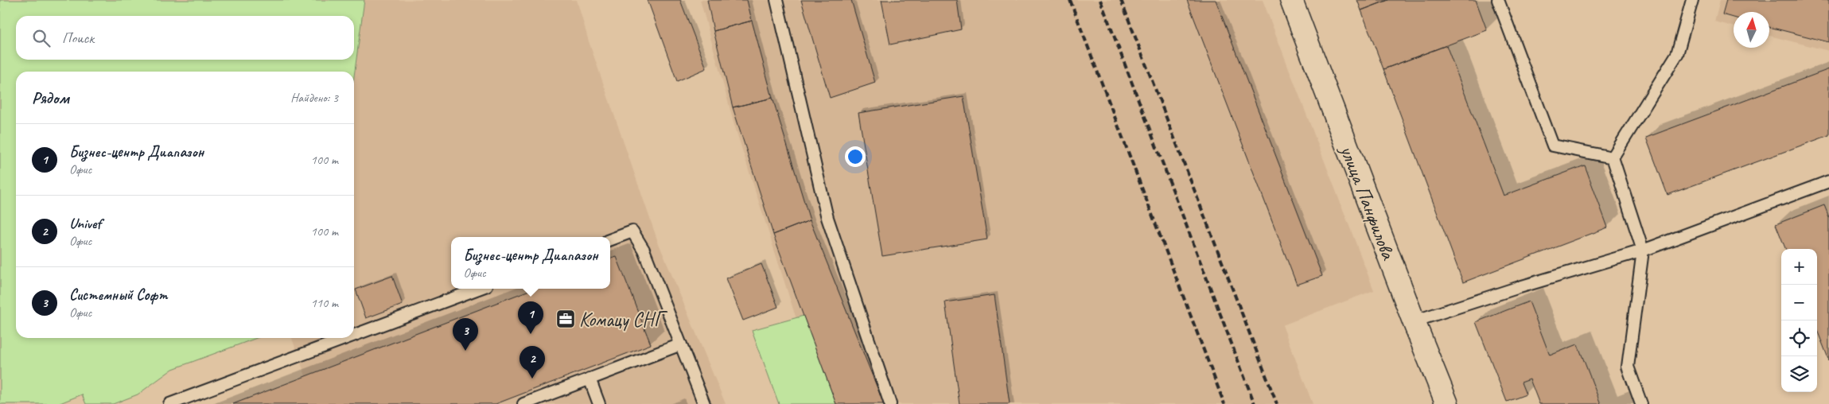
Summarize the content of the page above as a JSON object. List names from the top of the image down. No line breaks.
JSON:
{"streets":{"street":["улица Панфилова"]},"places":{"office":["Комацу СНГ"]},"north":"top","page":{"search":"Поиск","heading":["Рядом","Найдено: 3"],"list":[{"mark":"1","name":"Бизнес-центр Диапазон","note":"Офис","value":"100 m"},{"mark":"2","name":"Univef","note":"Офис","value":"100 m"},{"mark":"3","name":"Системный Софт","note":"Офис","value":"110 m"}],"popup":["Бизнес-центр Диапазон","Офис"],"map_buttons":["+","−"],"pins":["1","3","2"]}}
